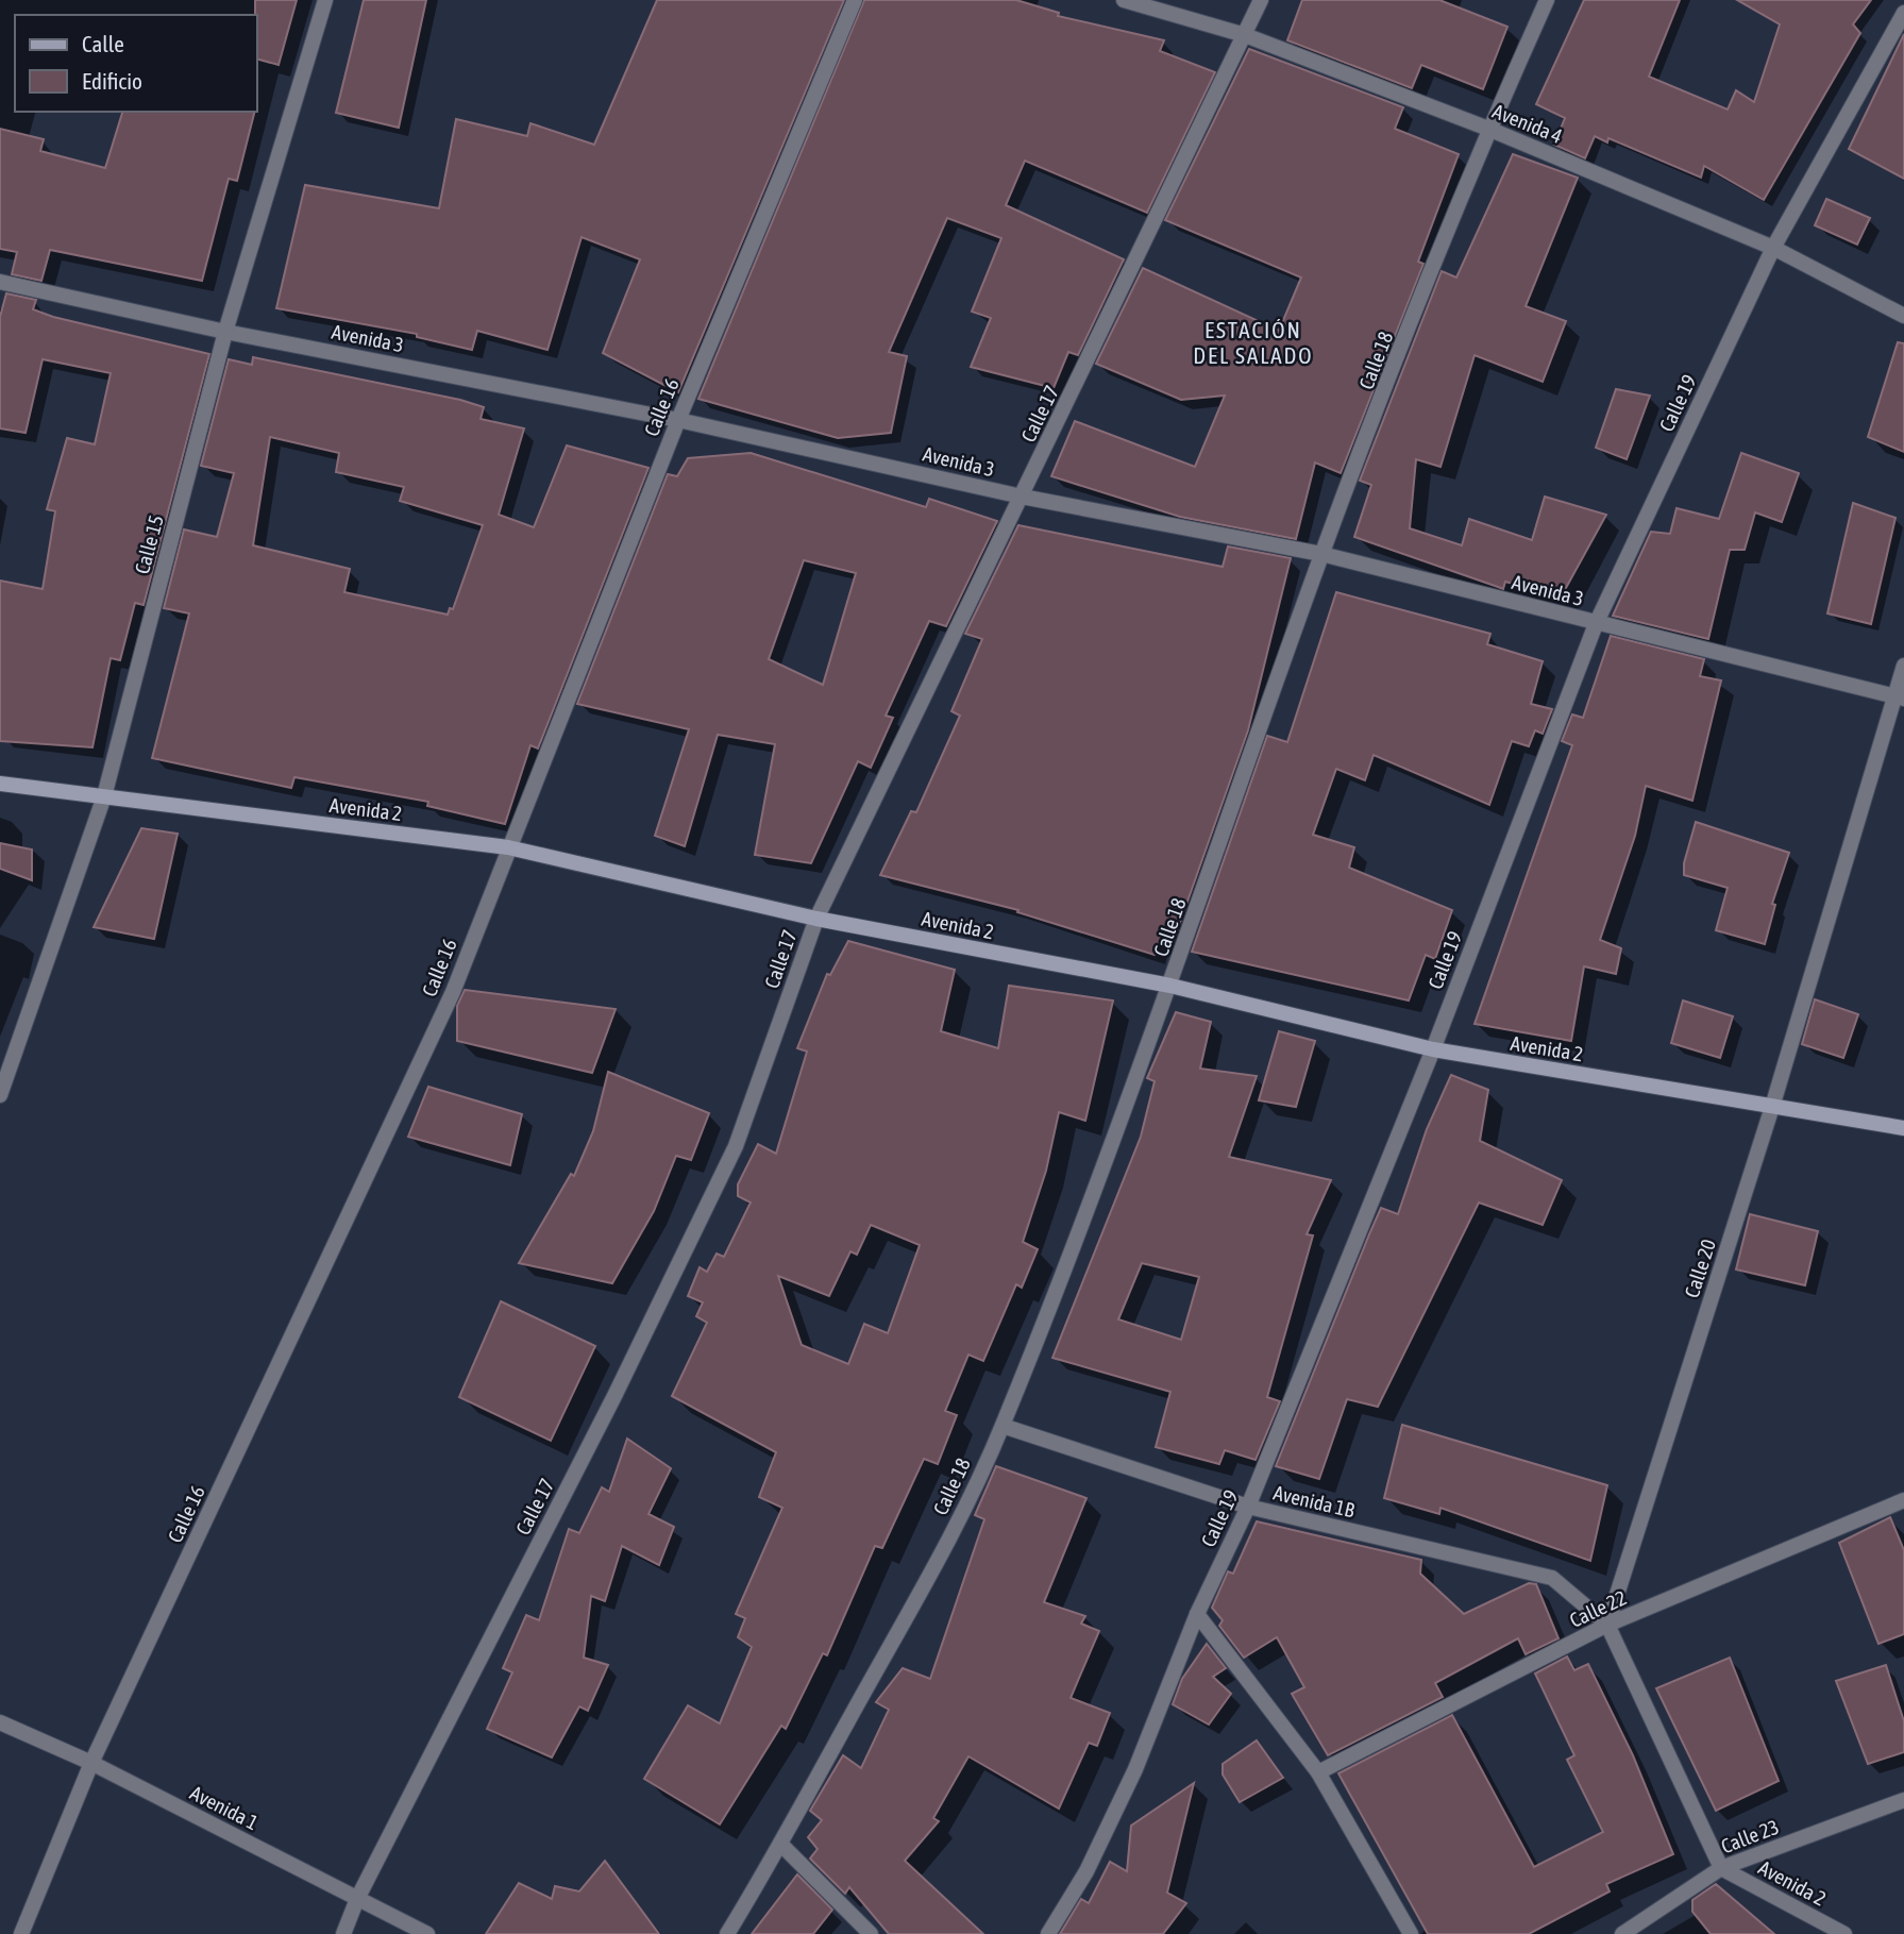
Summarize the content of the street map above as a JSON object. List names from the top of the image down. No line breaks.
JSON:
{"streets":{"street":["Avenida 4","Avenida 3","Calle 18","Calle 19","Calle 16","Calle 17","Calle 15","Avenida 2","Calle 20","Avenida 1B","Calle 22","Avenida 1","Calle 23"]},"crossings":[["Avenida 4","Calle 18"],["Avenida 4","Calle 19"],["Avenida 4","Calle 17"],["Avenida 3","Calle 18"],["Avenida 3","Calle 19"],["Avenida 3","Calle 16"],["Avenida 3","Calle 17"],["Avenida 3","Calle 15"],["Avenida 3","Calle 20"],["Calle 18","Avenida 2"],["Calle 18","Avenida 1B"],["Calle 19","Avenida 2"],["Calle 19","Avenida 1B"],["Calle 16","Avenida 2"],["Calle 16","Avenida 1"],["Calle 17","Avenida 2"],["Calle 17","Avenida 1"],["Calle 15","Avenida 2"],["Avenida 2","Calle 20"],["Avenida 2","Calle 23"],["Calle 20","Avenida 1B"],["Calle 20","Calle 22"],["Avenida 1B","Calle 22"]],"districts":["ESTACIÓN DEL SALADO"],"legend":["Calle","Edificio"]}
